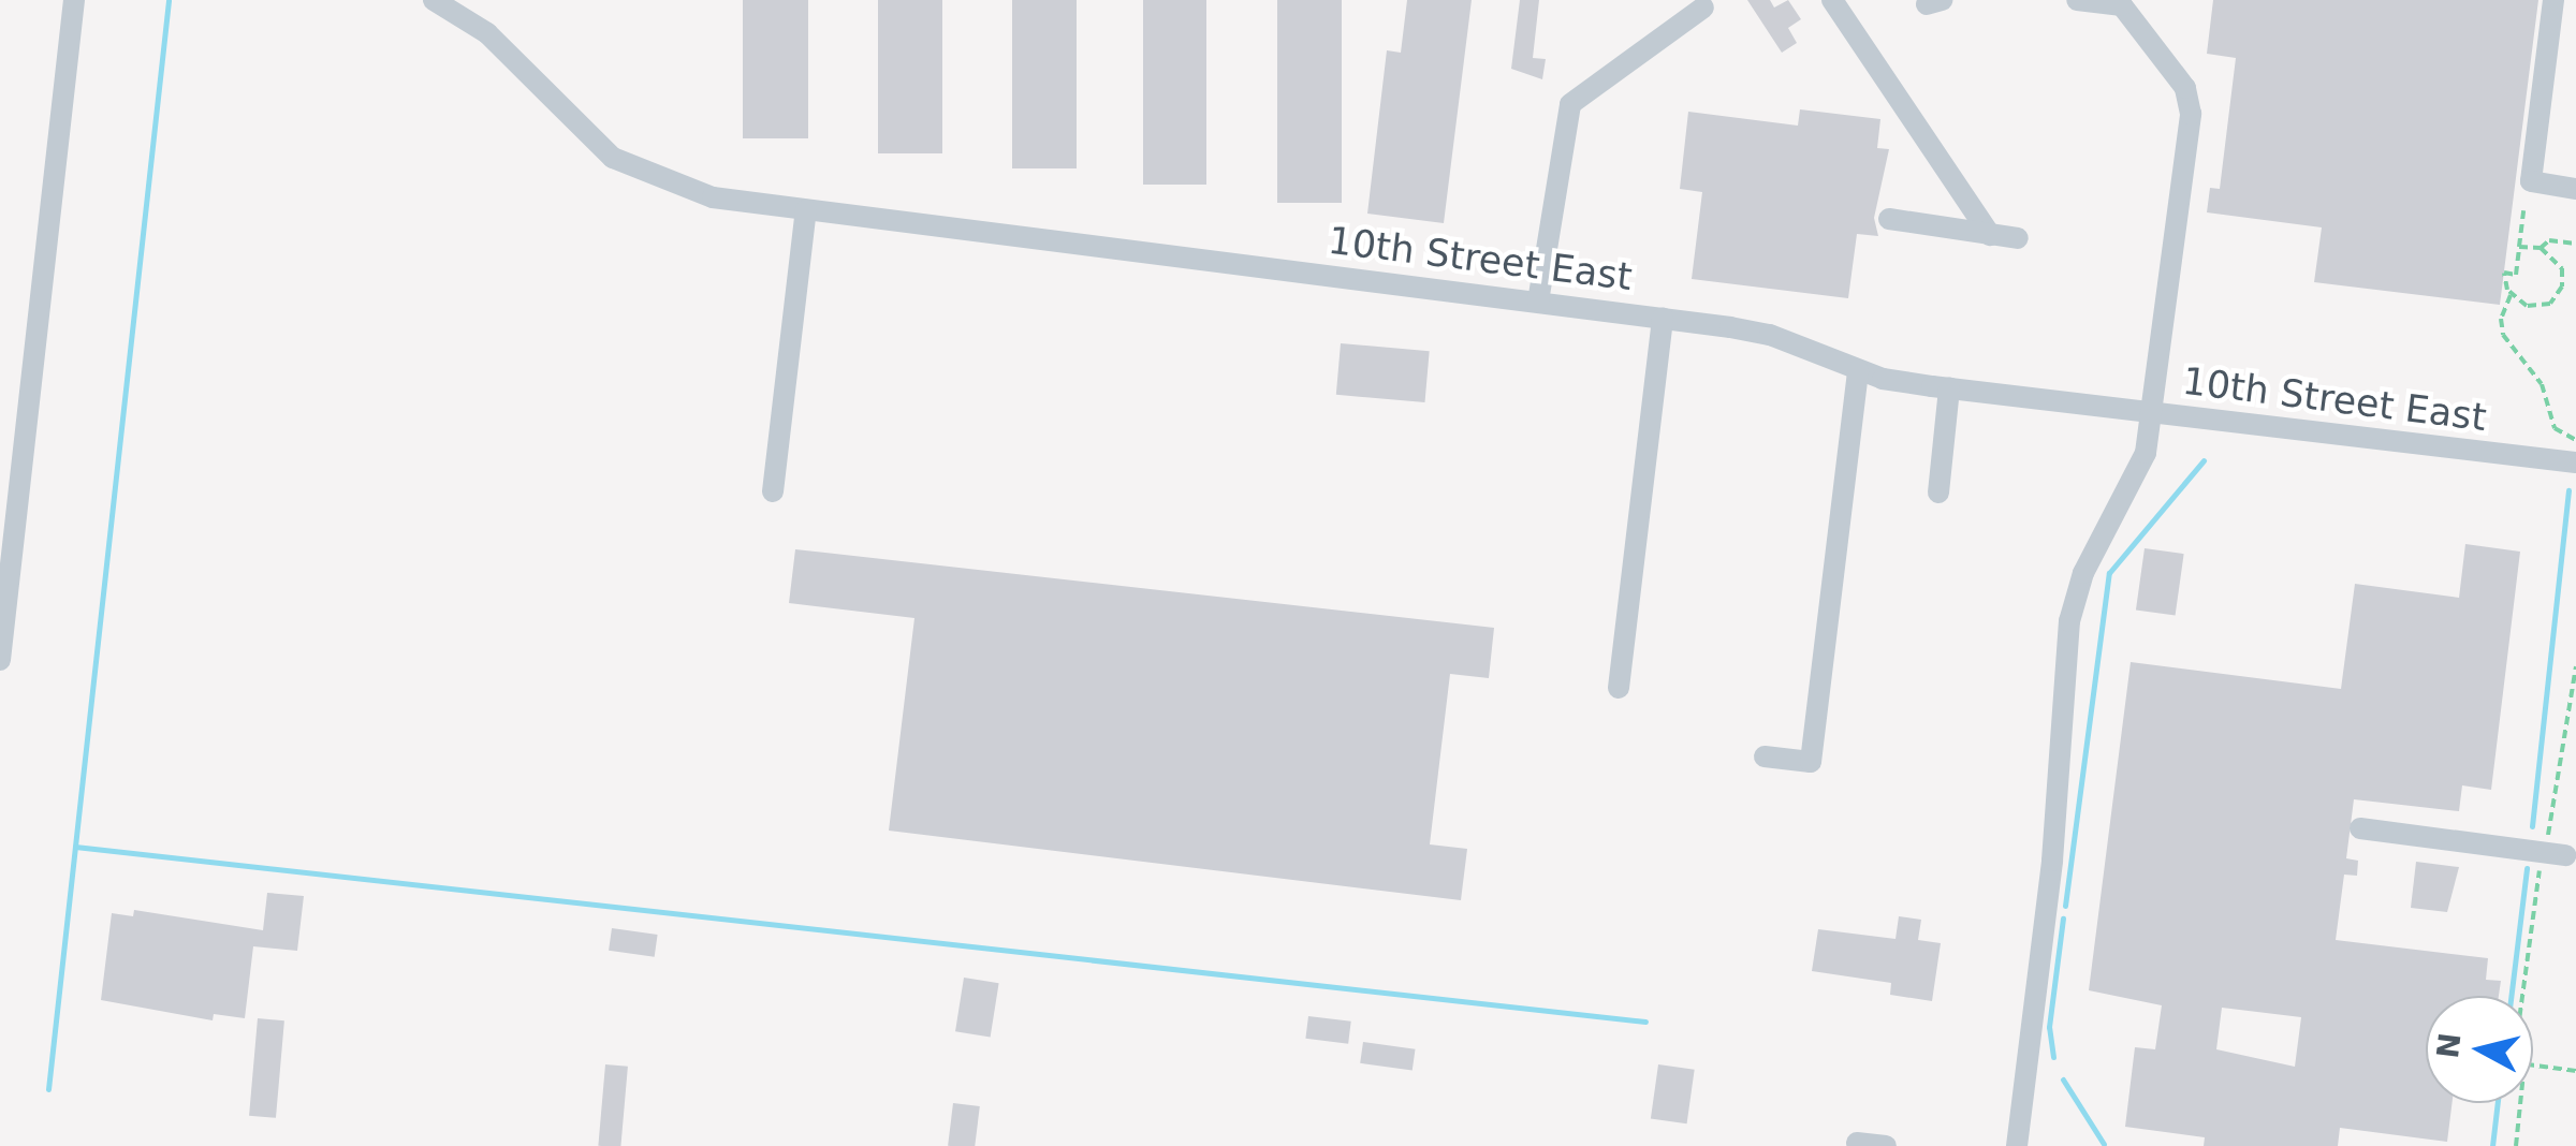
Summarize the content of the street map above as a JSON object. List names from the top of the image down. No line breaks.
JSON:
{"streets":{"street":["10th Street East"]},"north":"left"}
